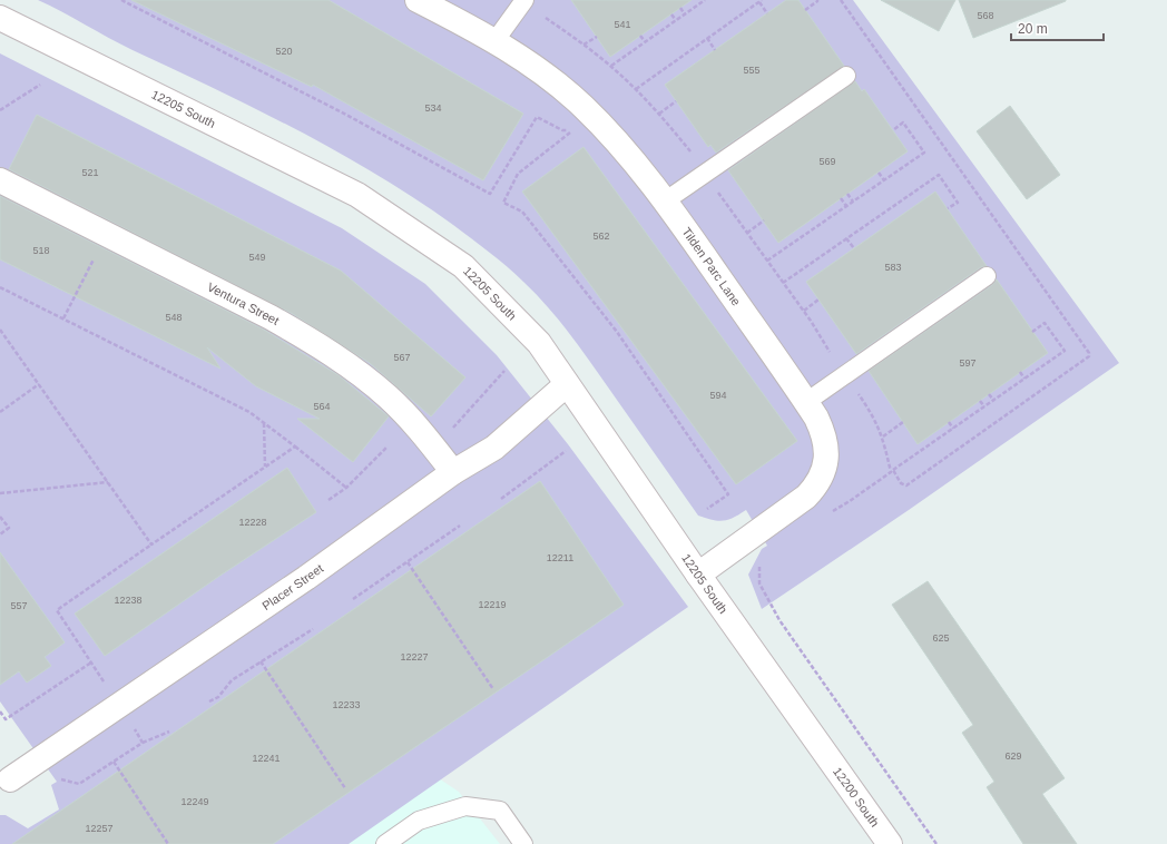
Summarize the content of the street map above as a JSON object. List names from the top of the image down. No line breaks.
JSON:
{"streets":{"street":["12205 South","Tilden Parc Lane","Ventura Street","Placer Street","12200 South"]},"crossings":[["12205 South","Tilden Parc Lane"],["12205 South","Placer Street"],["12205 South","12200 South"],["Ventura Street","Placer Street"]],"house_numbers":["568","541","520","555","534","569","521","562","518","549","583","548","567","597","594","564","12228","12211","12238","12219","557","625","12227","12233","629","12241","12249","12257"],"scale_bar":"20 m"}
